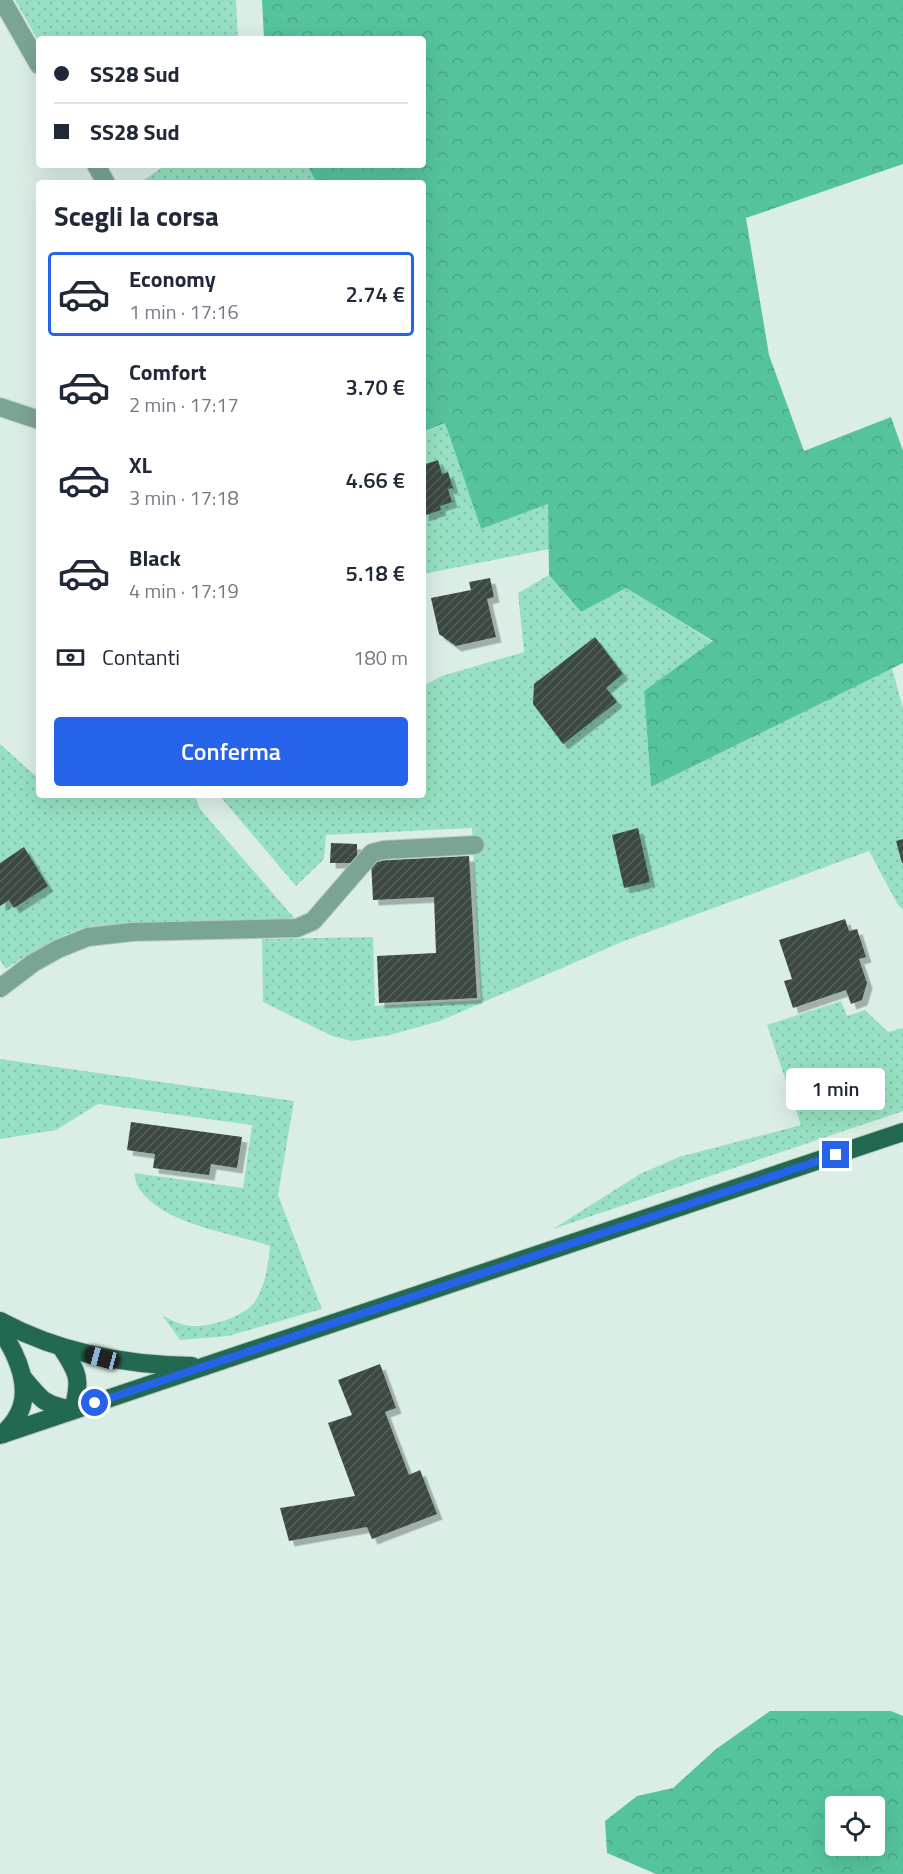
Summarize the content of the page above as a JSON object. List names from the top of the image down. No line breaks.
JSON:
{"page":{"banner":["SS28 Sud","SS28 Sud"],"heading":"Scegli la corsa","list":[{"name":"Economy","note":"1 min · 17:16","value":"2.74 €"},{"name":"Comfort","note":"2 min · 17:17","value":"3.70 €"},{"name":"XL","note":"3 min · 17:18","value":"4.66 €"},{"name":"Black","note":"4 min · 17:19","value":"5.18 €"}],"pay":["Contanti","180 m"],"buttons":"Conferma","bubble":"1 min"}}
